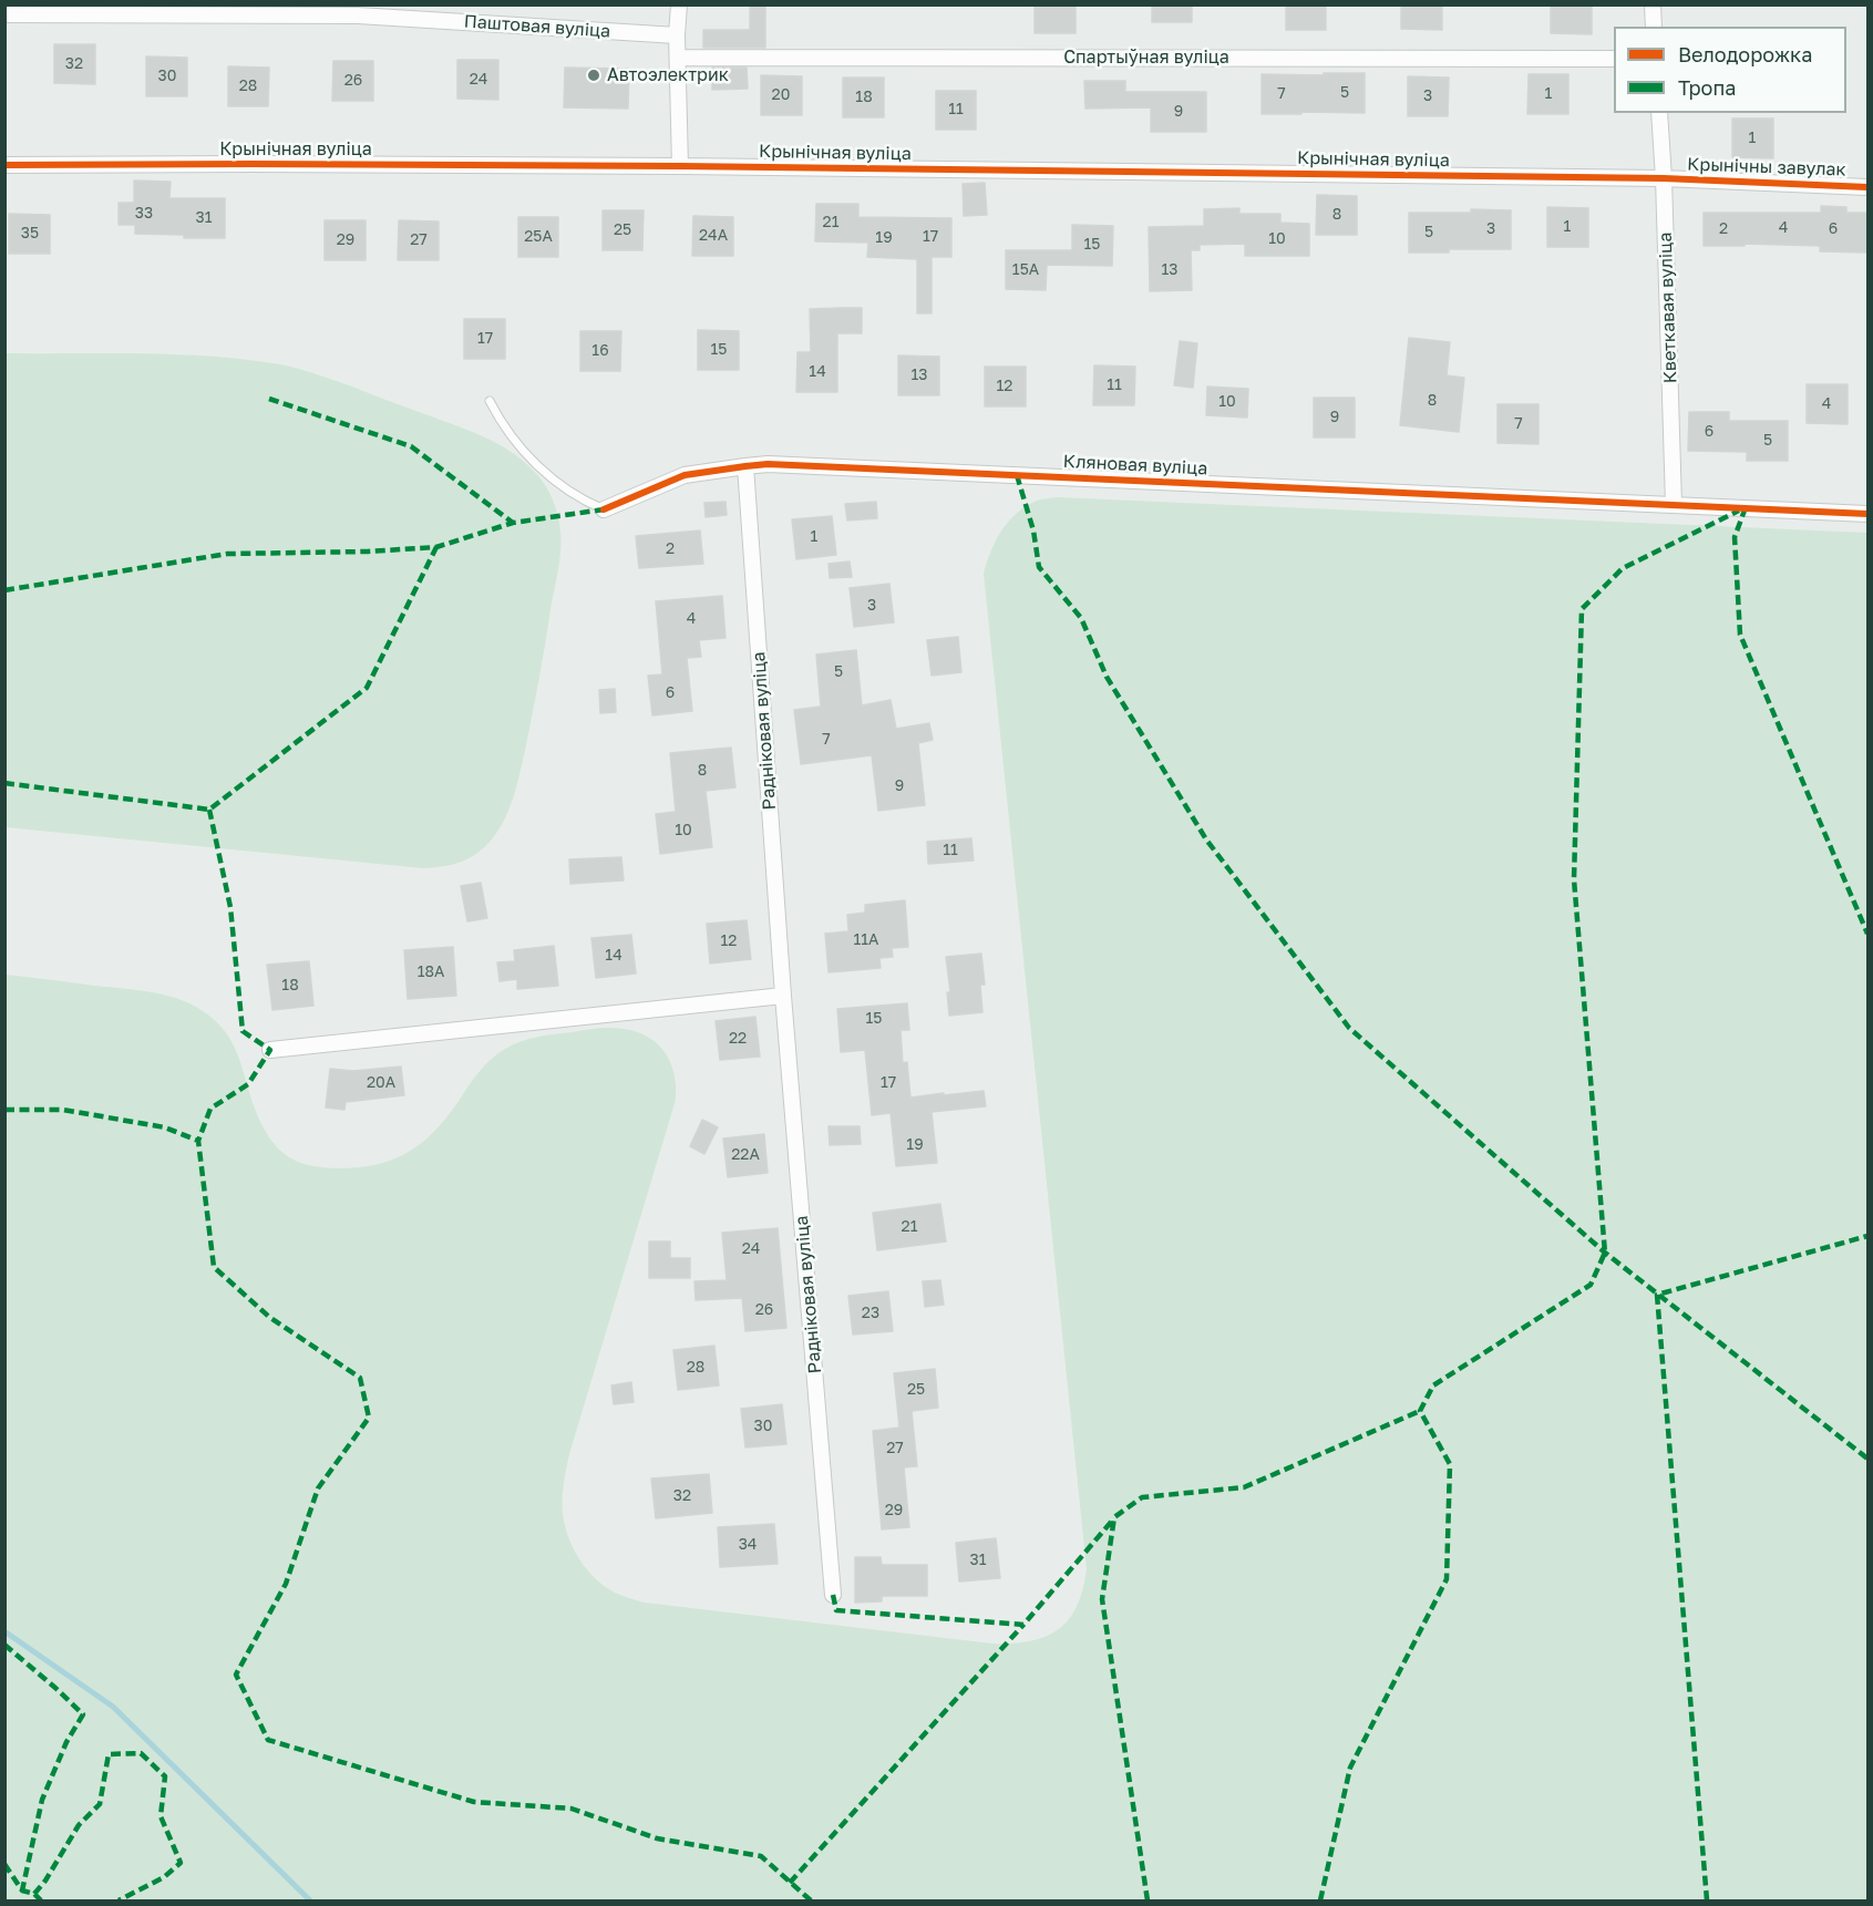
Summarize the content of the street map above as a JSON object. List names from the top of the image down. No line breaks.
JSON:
{"streets":{"street":["Паштовая вуліца","Спартыўная вуліца","Крынічная вуліца","Крынічны завулак","Кветкавая вуліца","Кляновая вуліца","Радніковая вуліца"]},"crossings":[["Крынічная вуліца","Крынічны завулак"],["Крынічная вуліца","Кветкавая вуліца"],["Крынічны завулак","Кветкавая вуліца"],["Кветкавая вуліца","Кляновая вуліца"],["Кляновая вуліца","Радніковая вуліца"]],"places":["Автоэлектрик"],"house_numbers":["32","30","24","26","28","5","7","1","20","3","18","11","9","1","33","8","31","21","1","4","3","2","6","25","5","35","24А","25А","17","19","10","29","27","15","15А","13","17","15","16","14","13","11","12","8","10","4","9","7","6","5","1","2","3","4","5","6","7","8","9","10","11","11А","12","14","18А","18","15","22","20А","17","19","22А","21","24","26","23","28","25","30","27","32","29","34","31"],"legend":["Велодорожка","Тропа"]}
